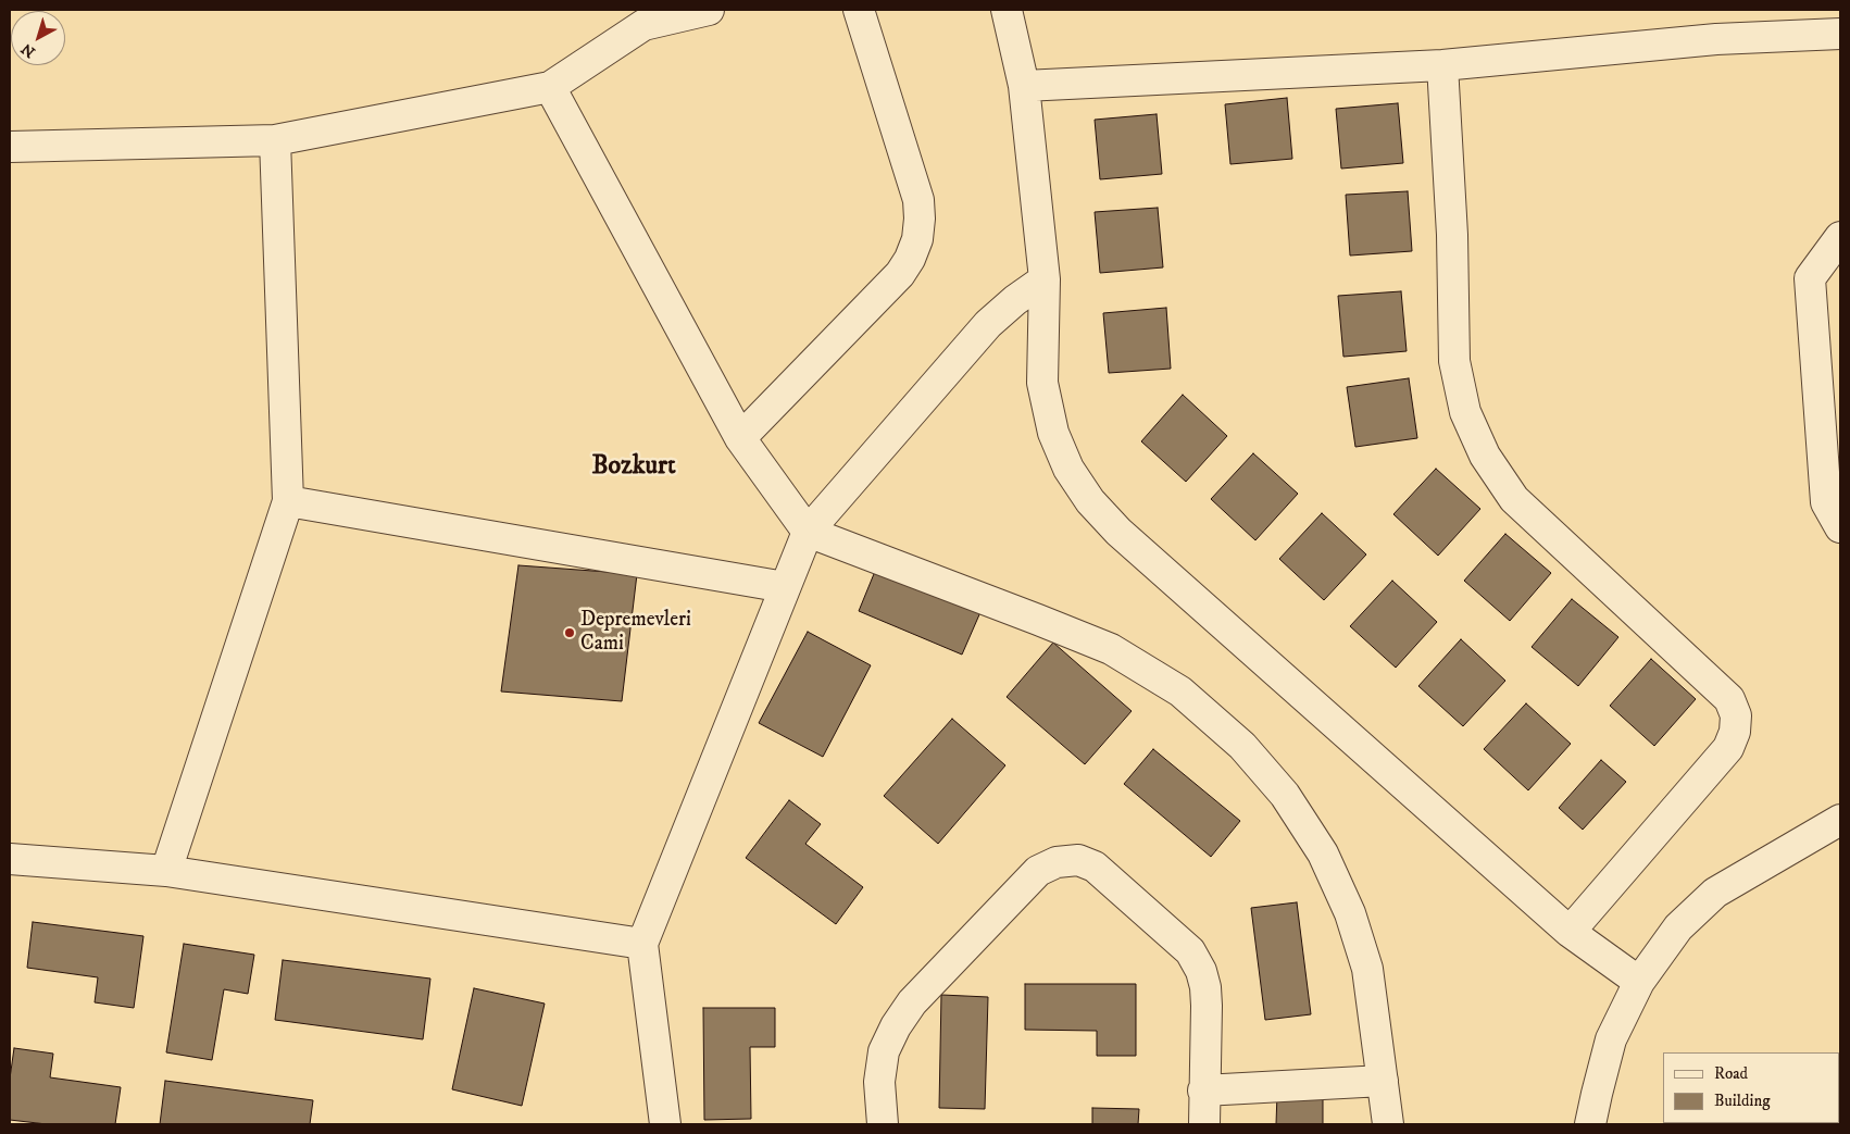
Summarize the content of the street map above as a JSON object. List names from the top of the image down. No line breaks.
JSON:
{"districts":["Bozkurt"],"places":["Depremevleri Cami"],"legend":["Road","Building"],"north":"bottom left"}
